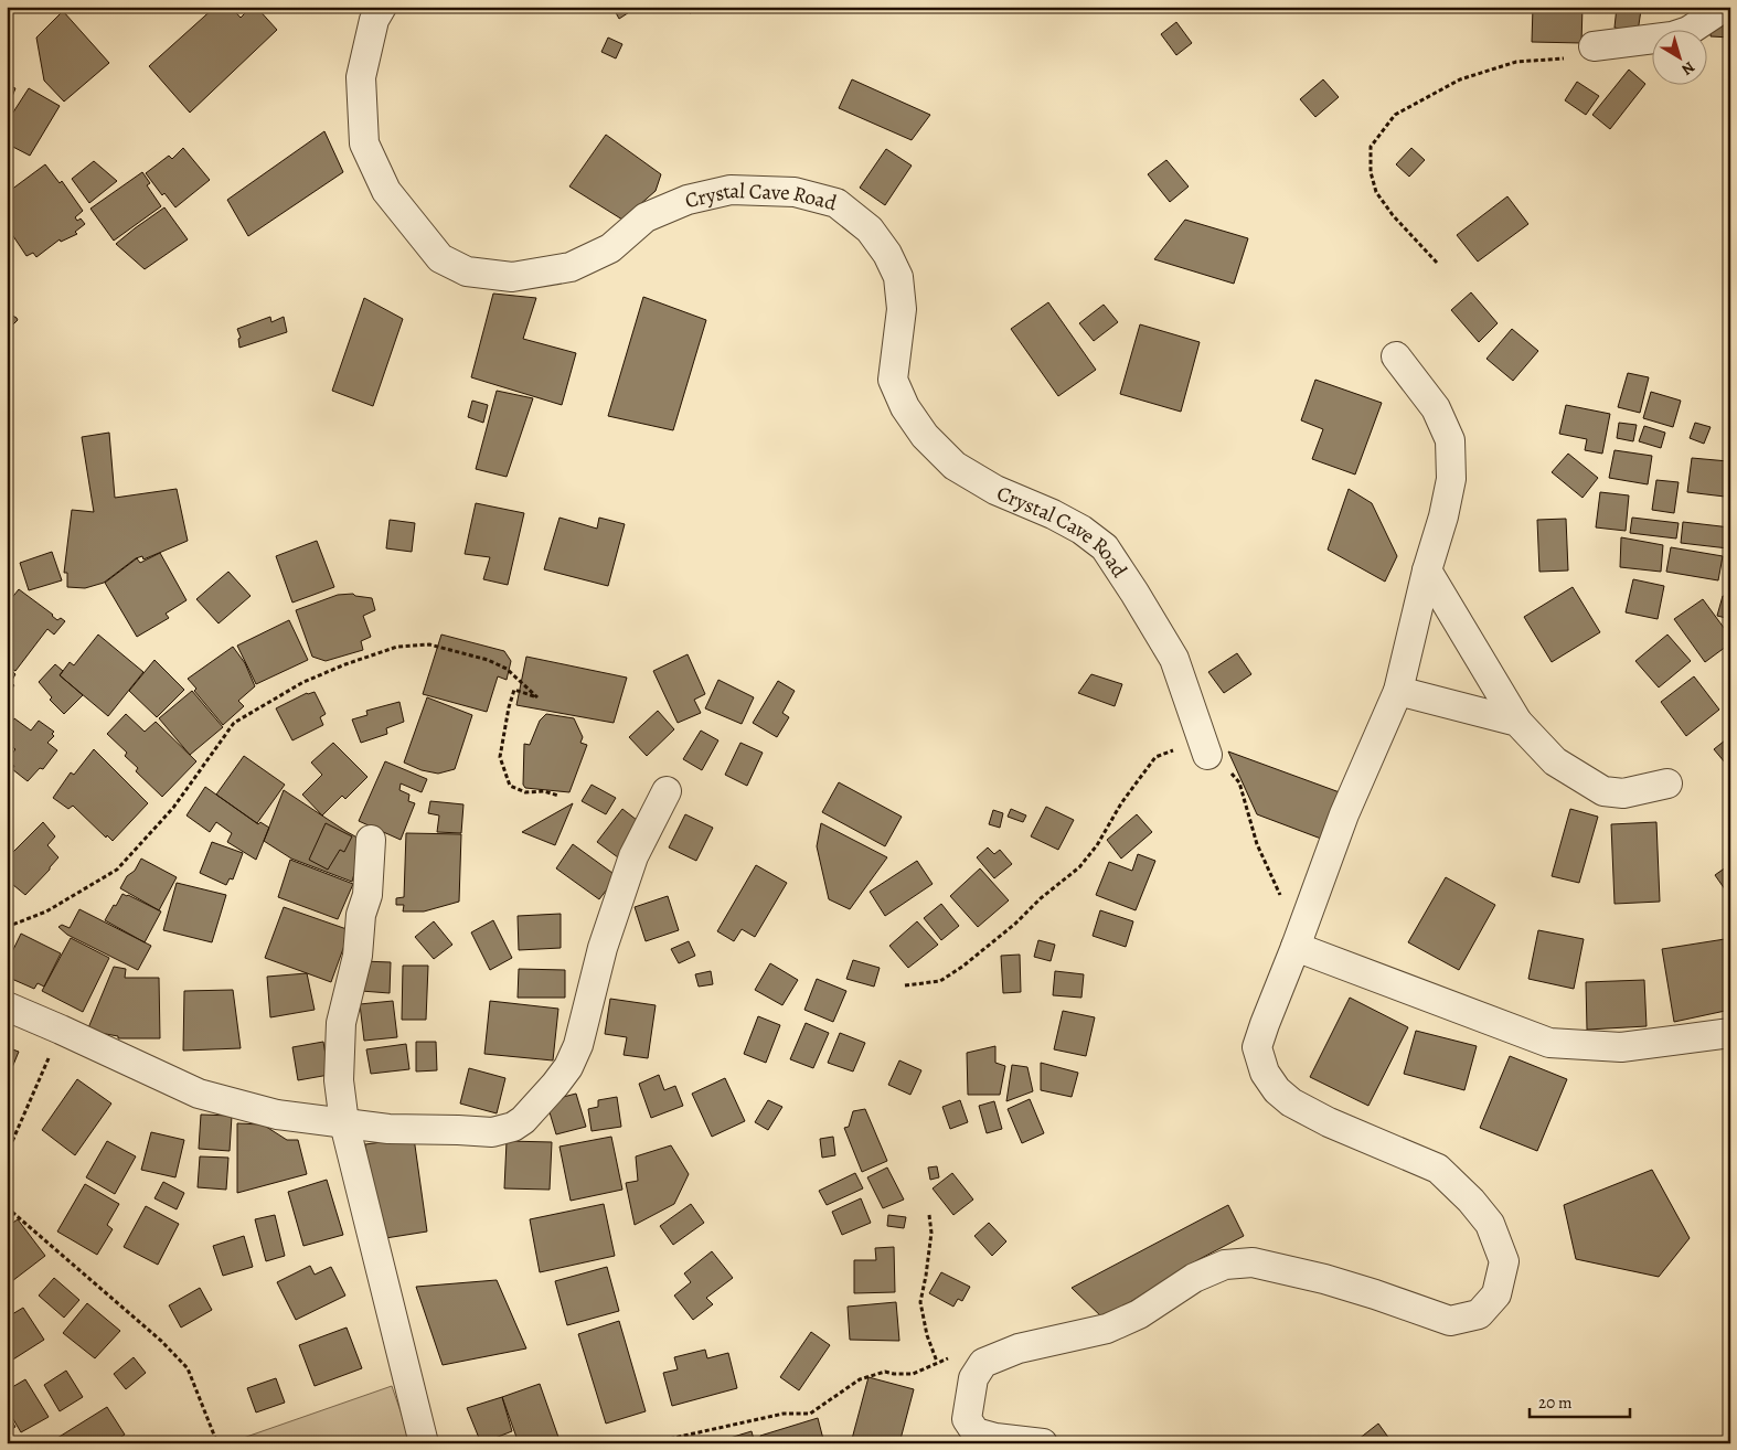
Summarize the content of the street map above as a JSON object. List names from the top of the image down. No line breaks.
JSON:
{"streets":{"street":["Crystal Cave Road"]},"scale_bar":"20 m","north":"bottom right"}
